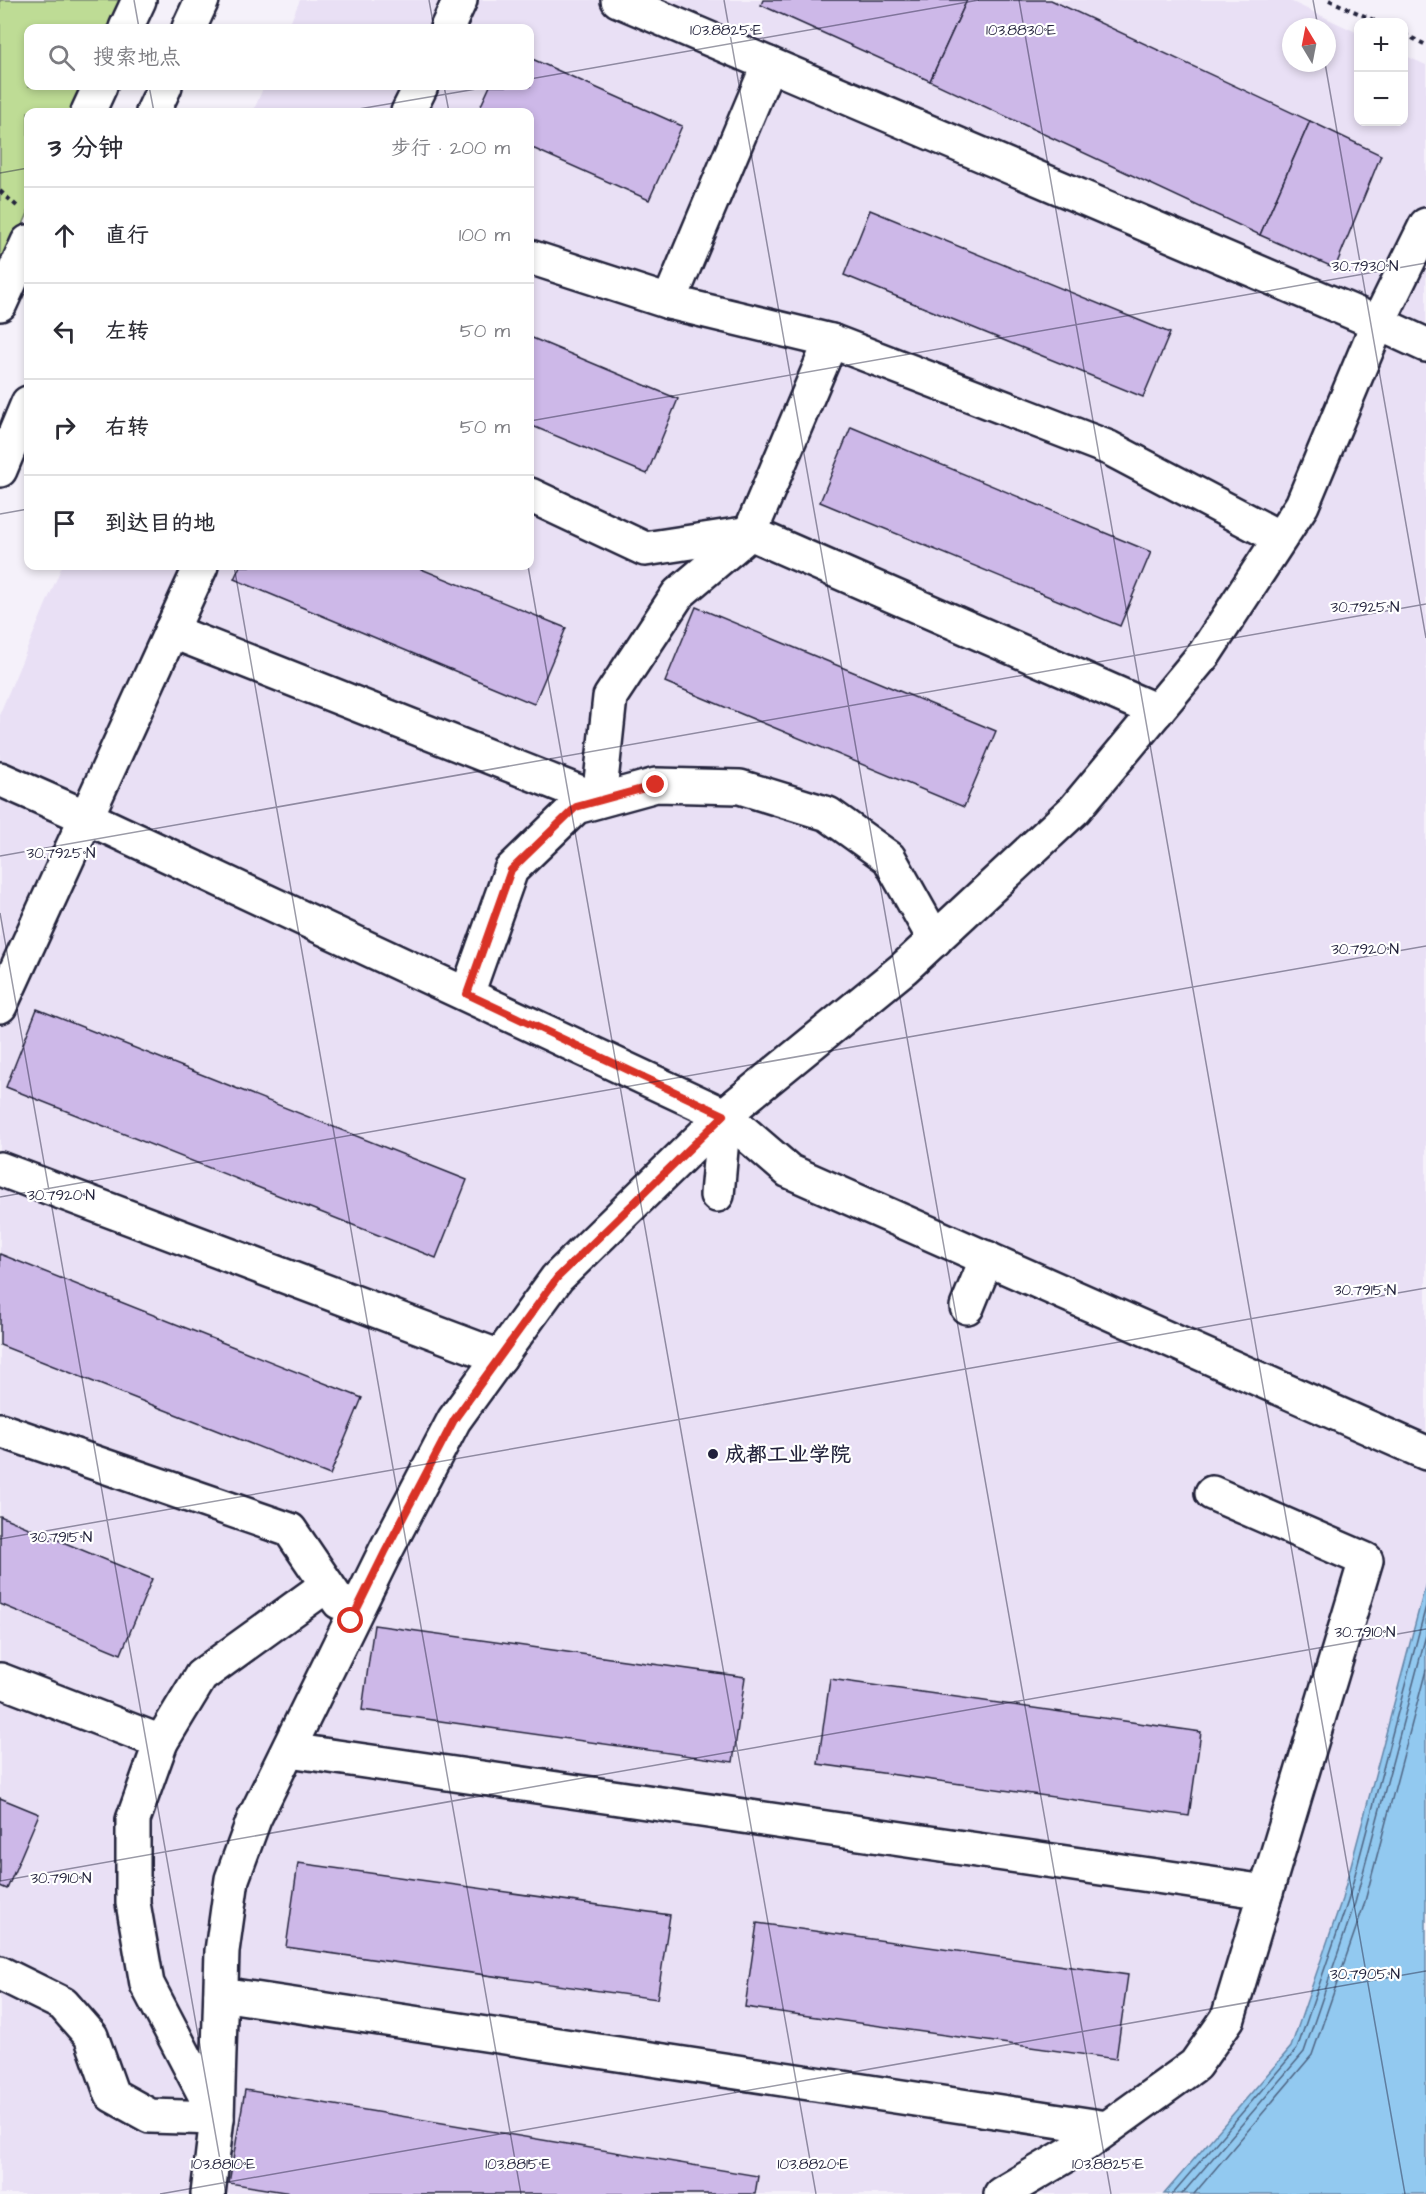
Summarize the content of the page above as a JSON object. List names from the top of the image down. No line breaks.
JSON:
{"places":["成都工业学院"],"north":"top","page":{"map_buttons":["+","−"],"search":"搜索地点","heading":["3 分钟","步行 · 200 m"],"list":[["直行","100 m"],["左转","50 m"],["右转","50 m"],"到达目的地"]},"coordinates":["103.8825°E","103.8830°E","30.7930°N","30.7925°N","30.7920°N","30.7915°N","30.7910°N","30.7905°N","103.8810°E","103.8815°E","103.8820°E"]}
